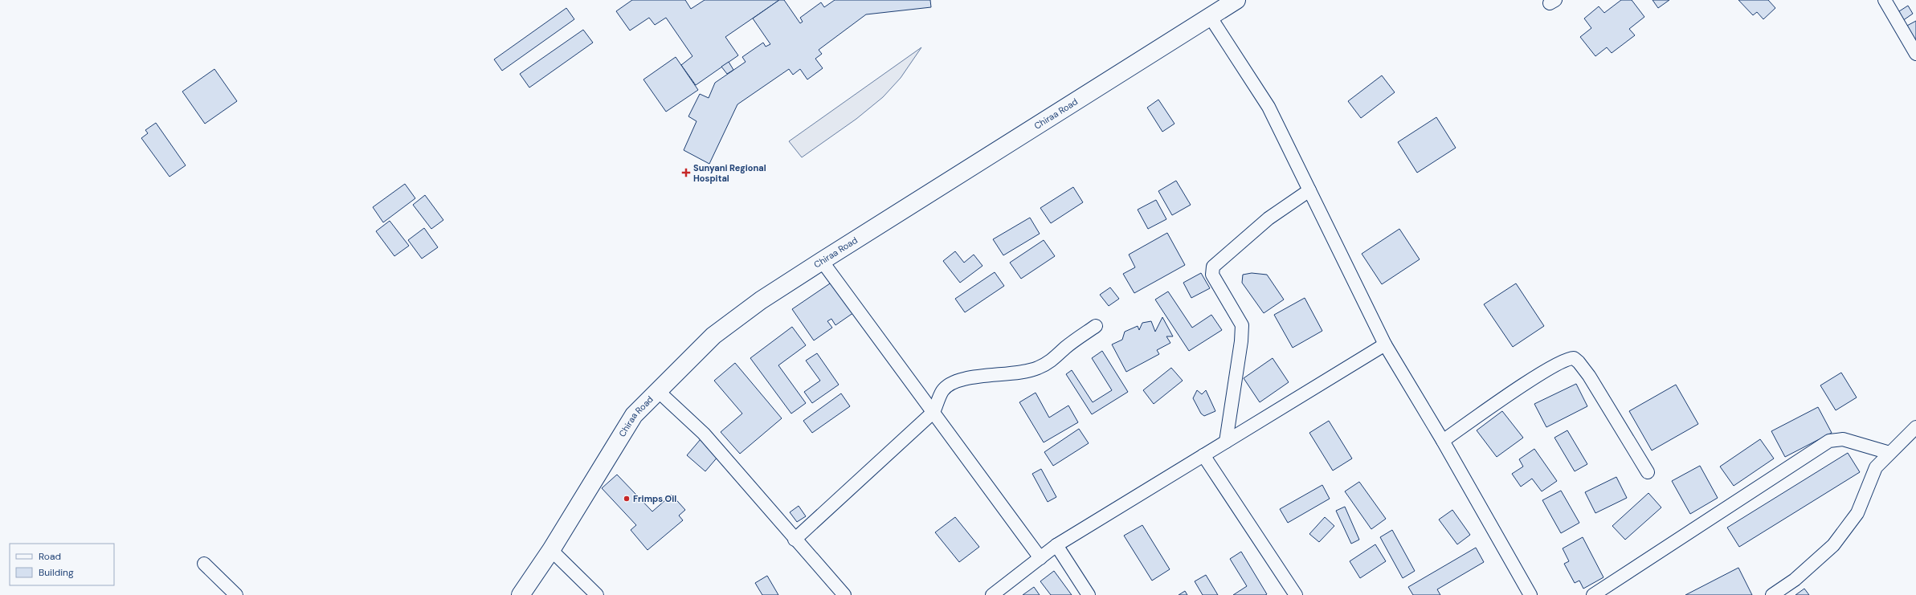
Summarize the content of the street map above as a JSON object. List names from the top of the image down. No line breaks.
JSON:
{"streets":{"highway":["Chiraa Road"]},"places":{"health":["Sunyani Regional Hospital"],"other":["Frimps Oil"]},"legend":["Road","Building"]}
